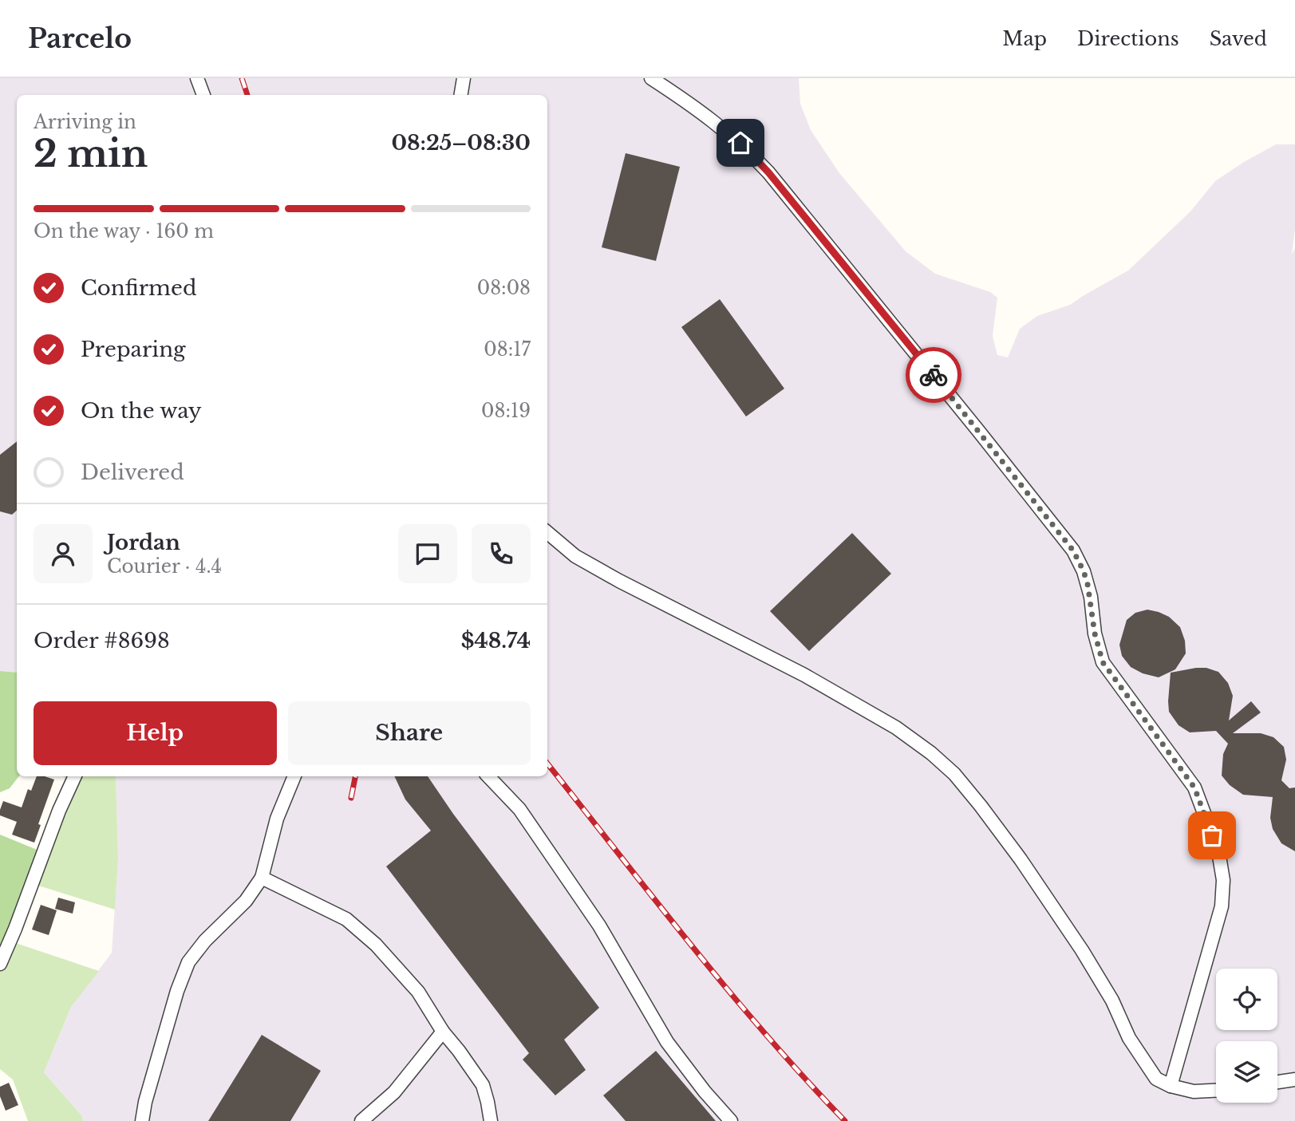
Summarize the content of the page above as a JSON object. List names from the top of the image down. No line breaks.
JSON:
{"page":{"header":"Parcelo","nav":["Map","Directions","Saved"],"heading":["2 min","Arriving in","08:25–08:30"],"panel":["Jordan","Courier · 4.4","Order #8698","$48.74"],"bar":"On the way · 160 m","list":[["Confirmed","08:08"],["Preparing","08:17"],["On the way","08:19"],"Delivered"],"buttons":["Help","Share"]}}
